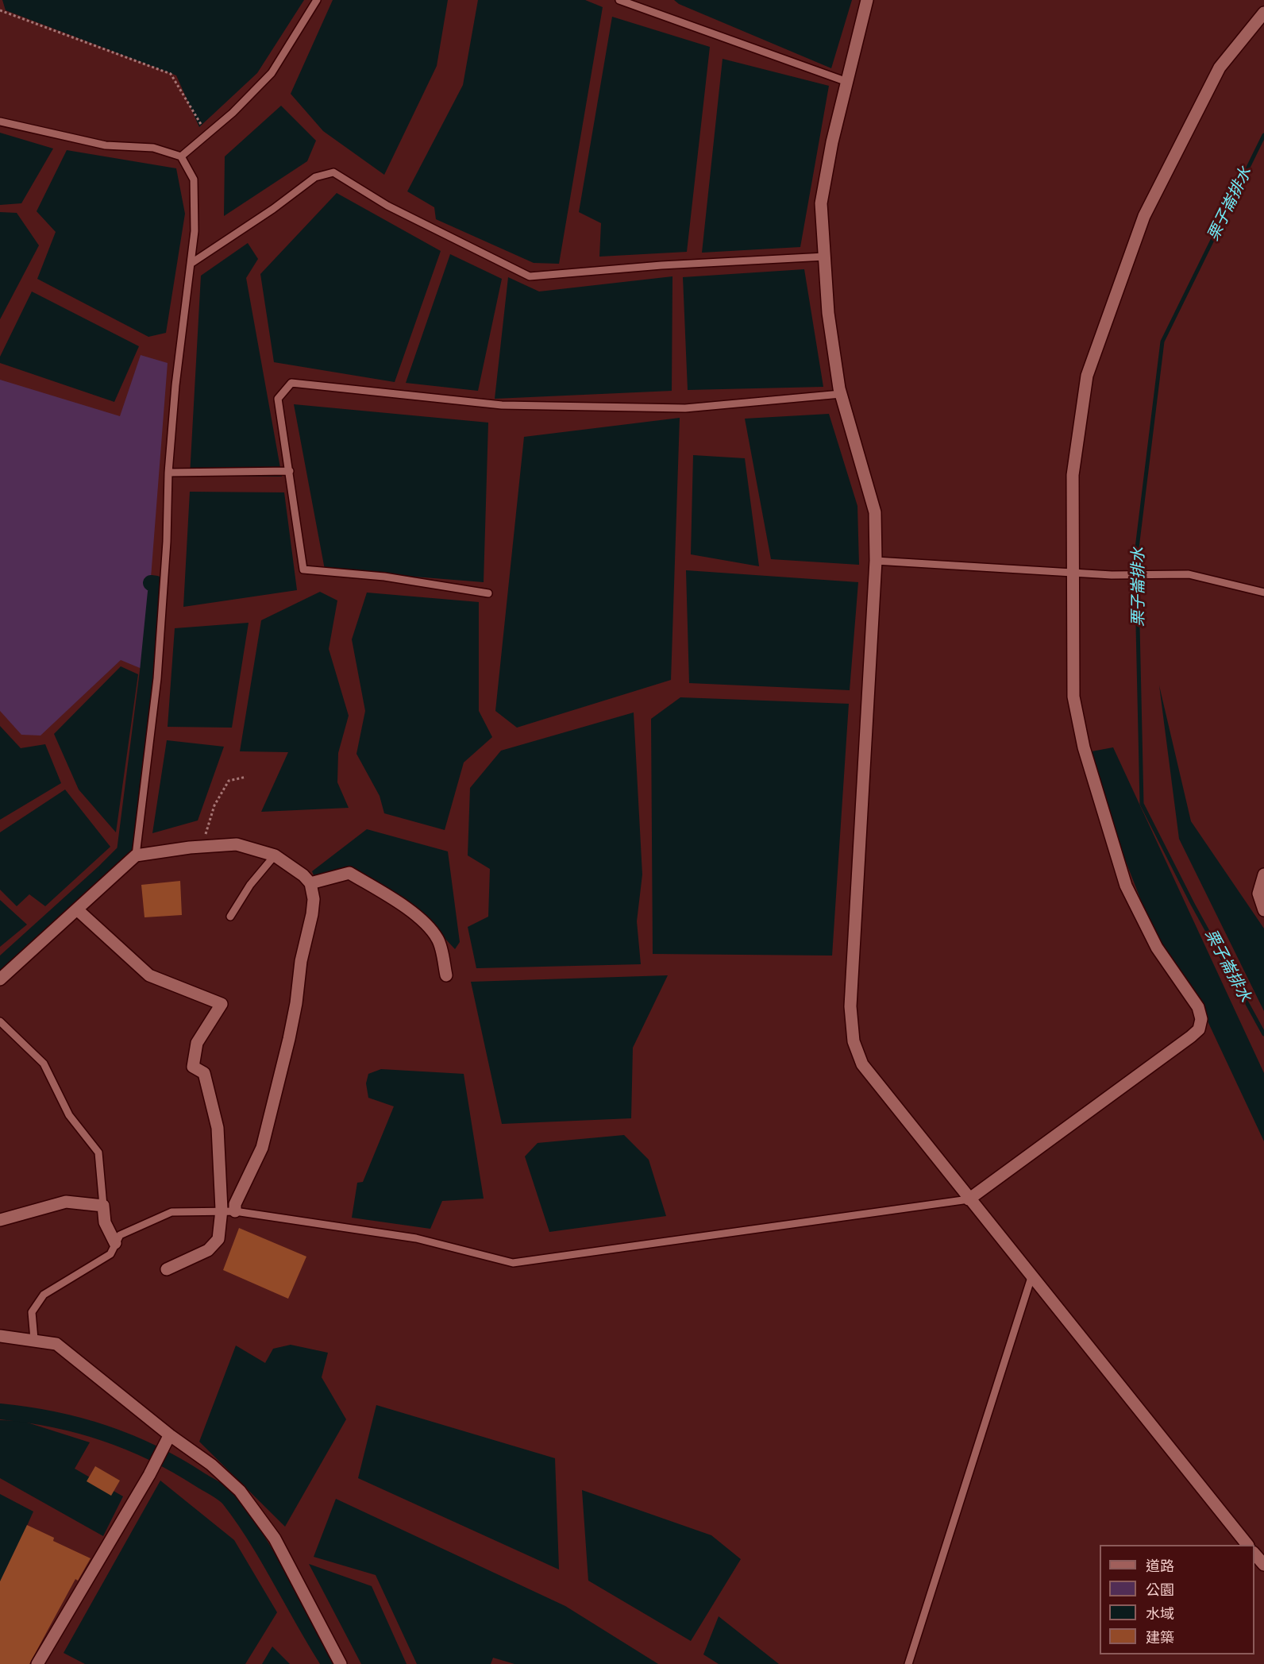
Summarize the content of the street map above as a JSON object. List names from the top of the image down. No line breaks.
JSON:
{"water":["栗子崙排水"],"legend":["道路","公園","水域","建築"]}
